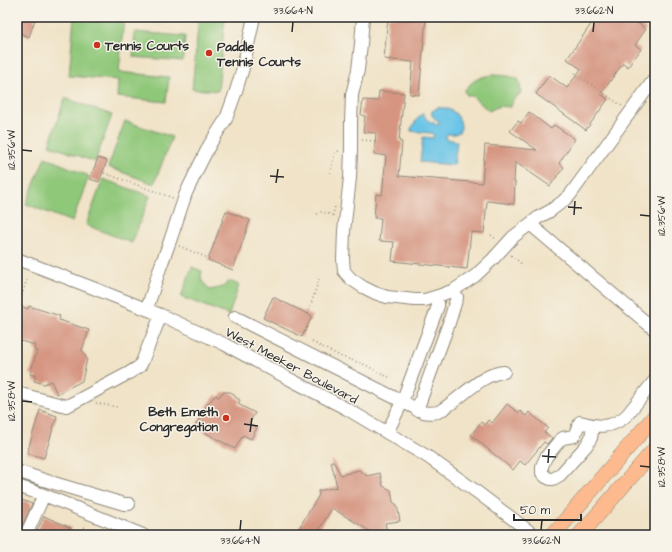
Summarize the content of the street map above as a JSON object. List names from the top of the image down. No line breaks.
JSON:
{"streets":{"street":["West Meeker Boulevard"]},"places":["Tennis Courts","Paddle Tennis Courts","Beth Emeth Congregation"],"scale_bar":"50 m","coordinates":["33.664°N","33.662°N","112.356°W","112.358°W"]}
